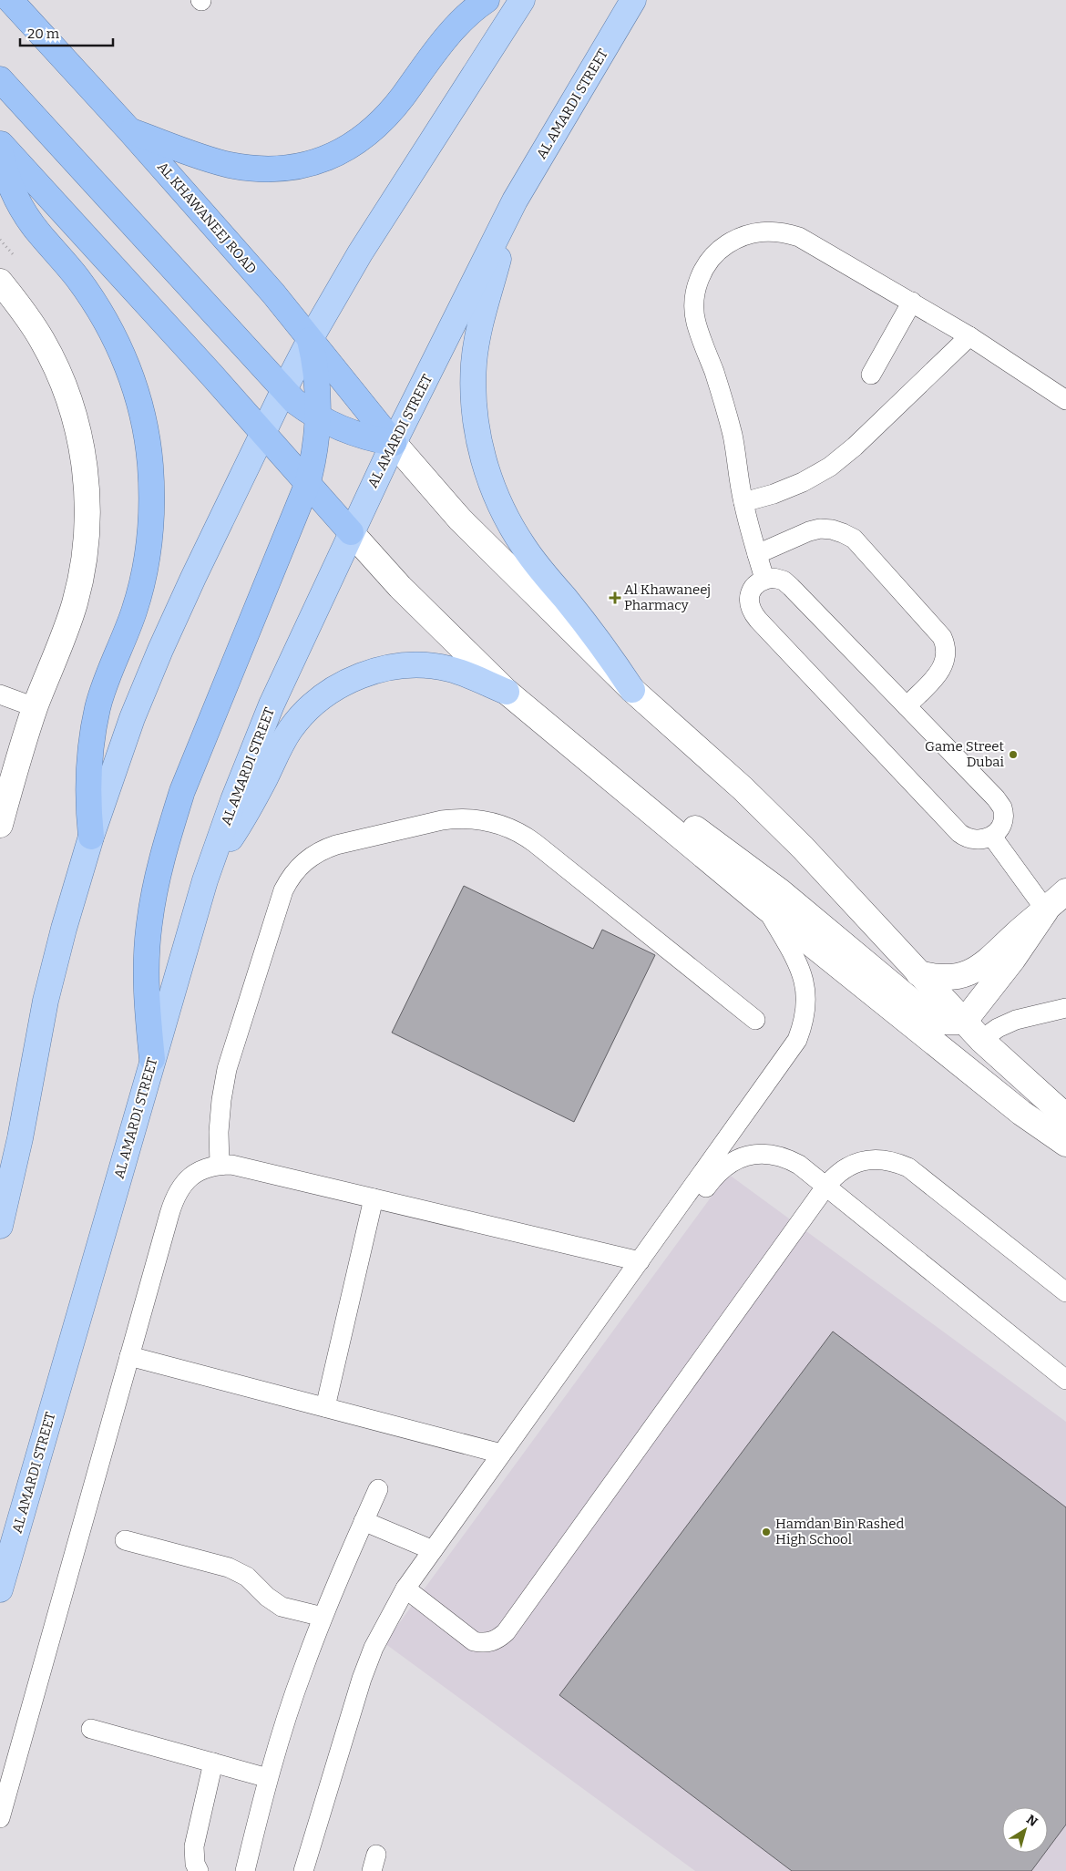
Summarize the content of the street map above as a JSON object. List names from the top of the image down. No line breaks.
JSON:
{"streets":{"highway":["AL KHAWANEEJ ROAD"],"main road":["AL AMARDI STREET"]},"crossings":[["AL AMARDI STREET","AL KHAWANEEJ ROAD"]],"places":{"health":["Al Khawaneej Pharmacy"],"other":["Game Street Dubai","Hamdan Bin Rashed High School"]},"scale_bar":"20 m","north":"top right"}
